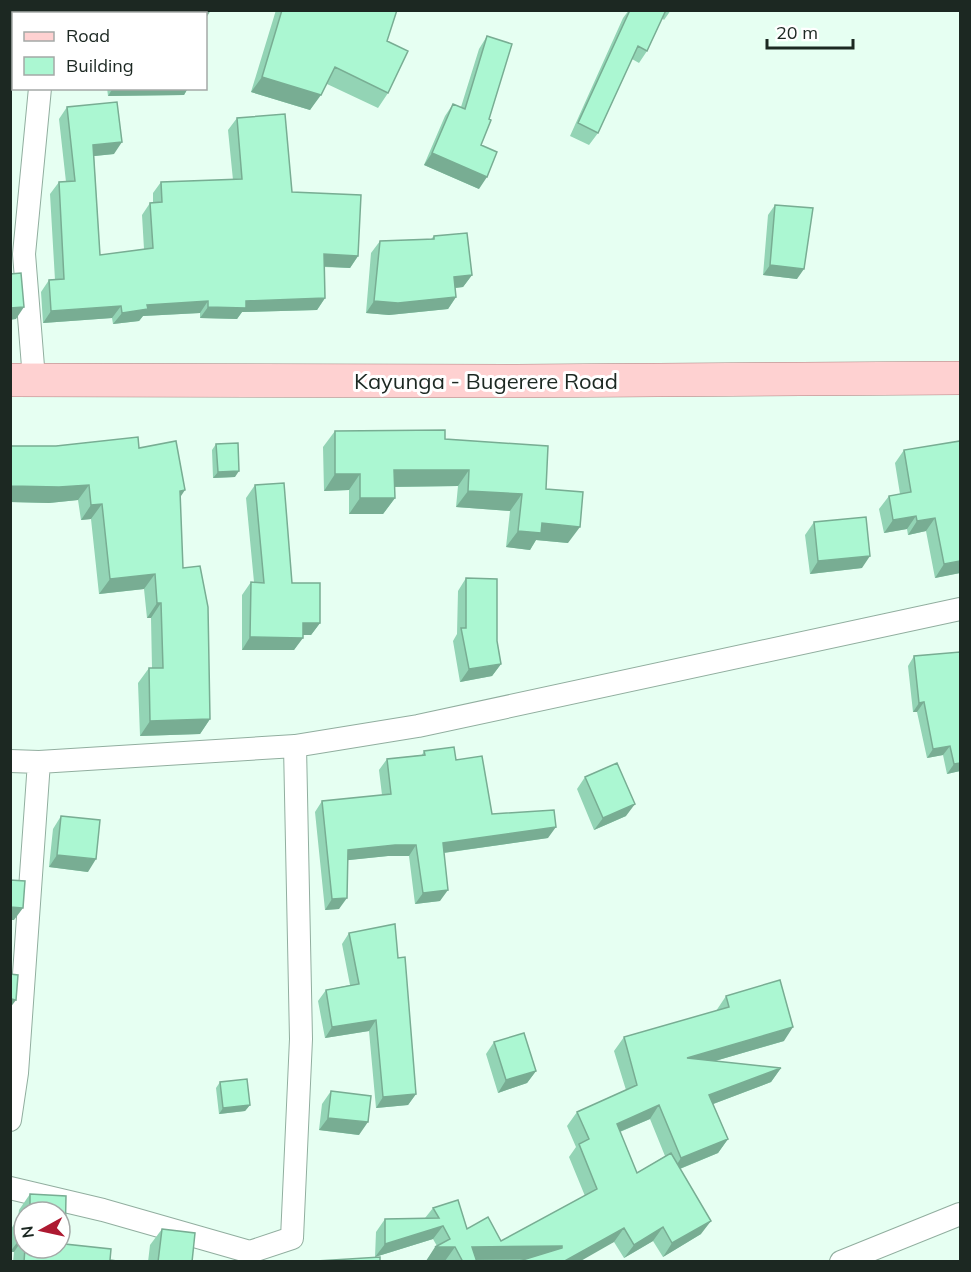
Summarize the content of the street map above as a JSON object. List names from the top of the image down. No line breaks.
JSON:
{"streets":{"main road":["Kayunga - Bugerere Road"]},"legend":["Road","Building"],"scale_bar":"20 m","north":"left"}
